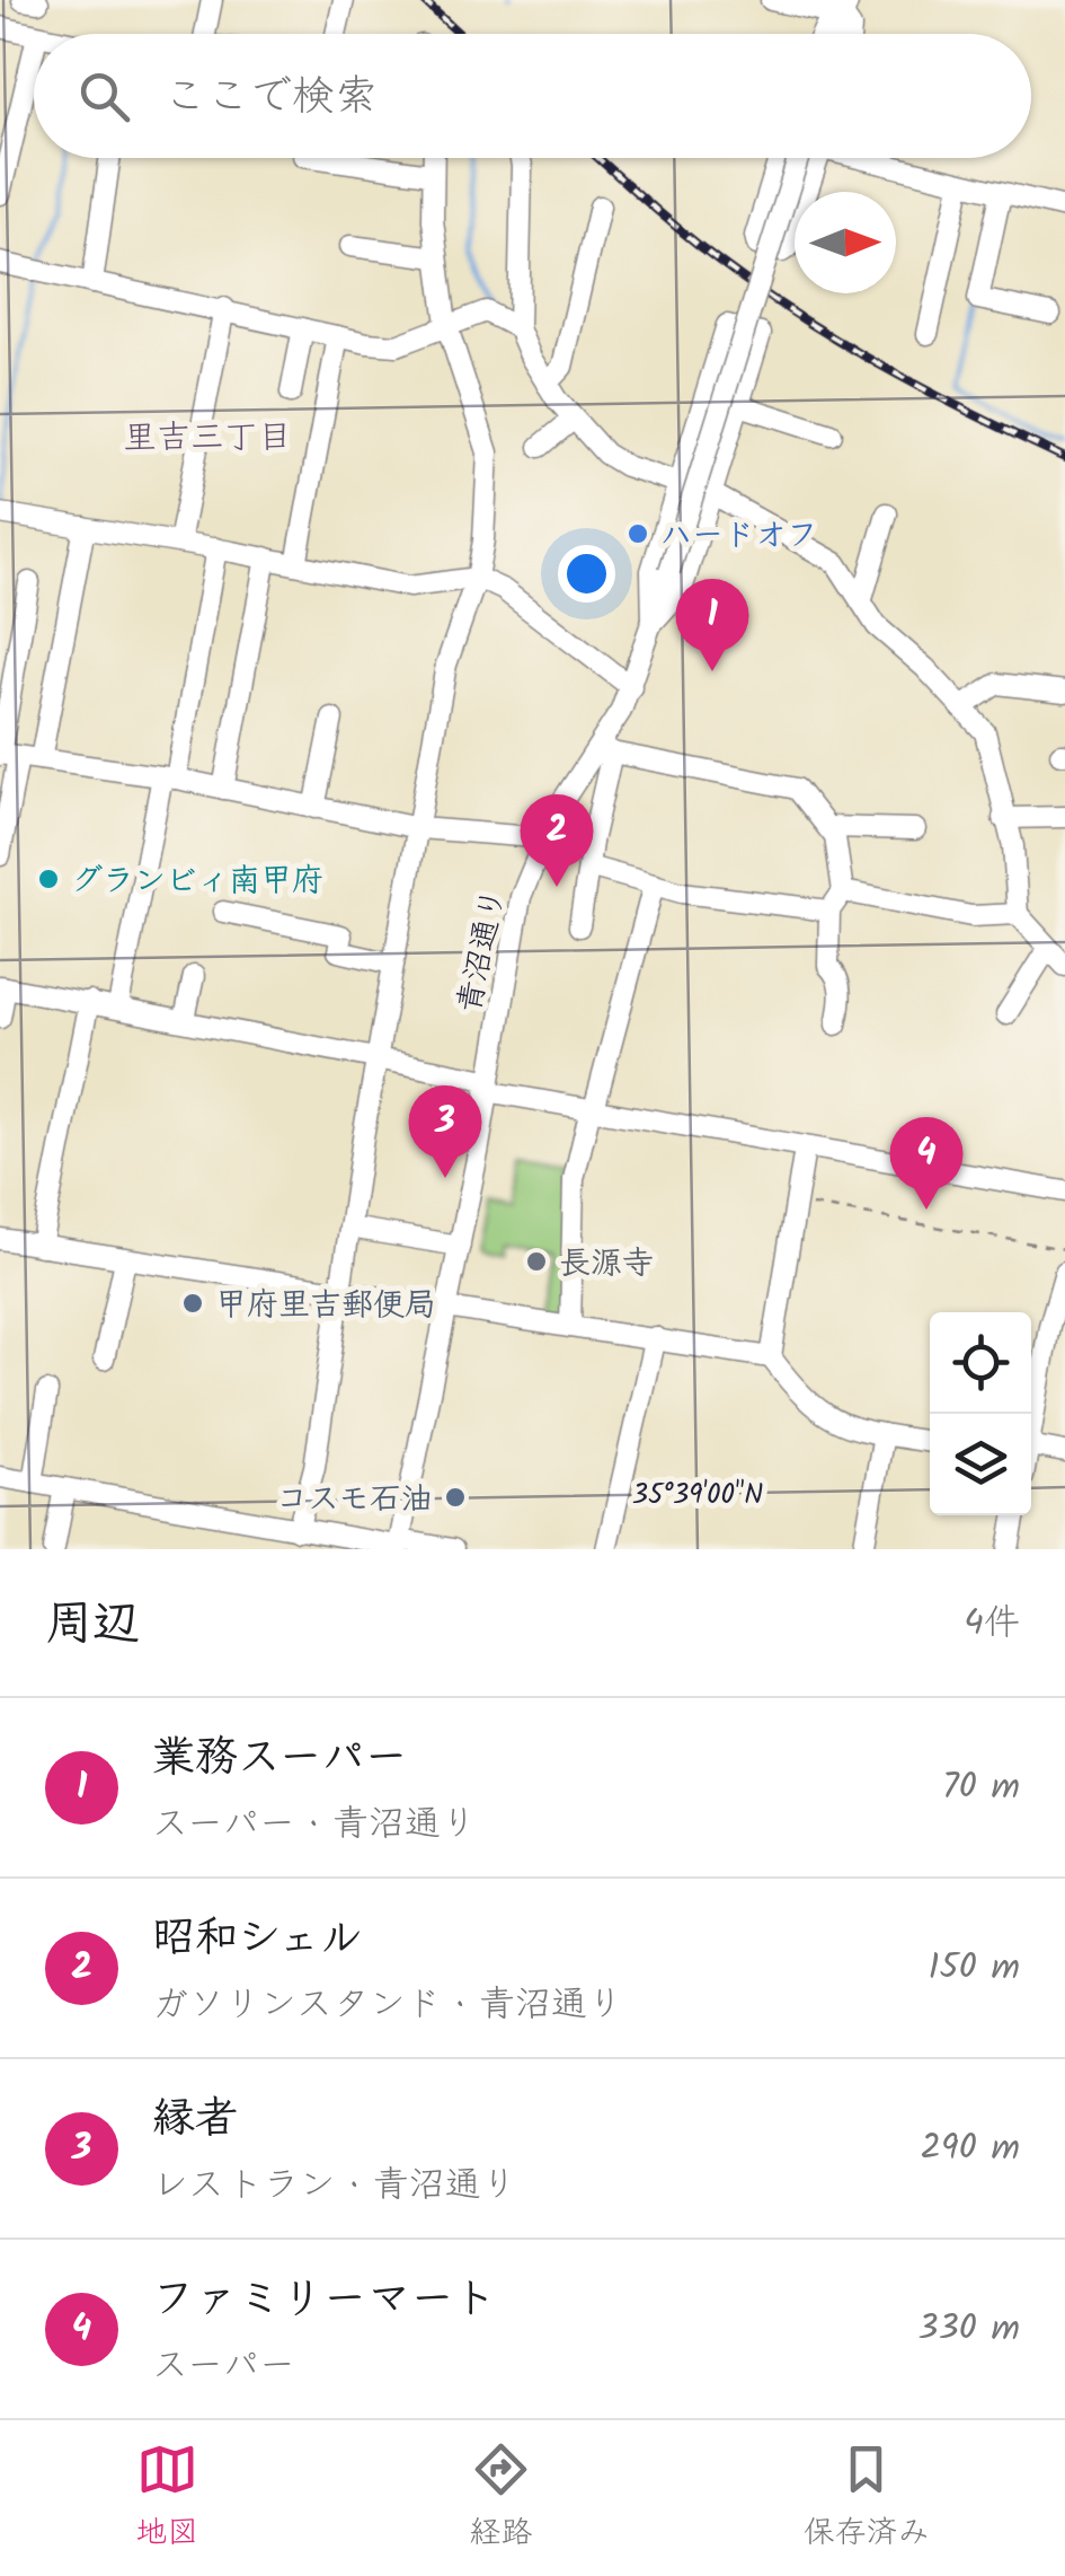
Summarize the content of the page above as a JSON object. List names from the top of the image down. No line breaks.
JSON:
{"streets":{"street":["青沼通り"]},"districts":["里吉三丁目"],"places":["ハードオフ","グランビィ南甲府","長源寺","甲府里吉郵便局","コスモ石油"],"north":"right","page":{"search":"ここで検索","pins":["1","2","3","4"],"heading":["周辺","4件"],"list":[{"mark":"1","name":"業務スーパー","note":"スーパー · 青沼通り","value":"70 m"},{"mark":"2","name":"昭和シェル","note":"ガソリンスタンド · 青沼通り","value":"150 m"},{"mark":"3","name":"縁者","note":"レストラン · 青沼通り","value":"290 m"},{"mark":"4","name":"ファミリーマート","note":"スーパー","value":"330 m"}],"nav":["地図","経路","保存済み"]},"coordinates":["35°39'00\"N"]}
